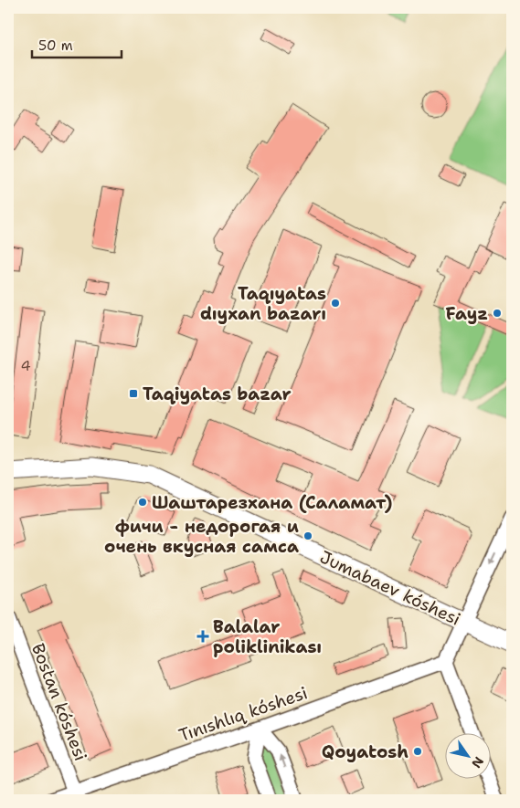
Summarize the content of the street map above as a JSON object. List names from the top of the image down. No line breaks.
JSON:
{"streets":{"street":["Jumabaev kóshesi","Bostan kóshesi","Tınıshlıq kóshesi"]},"crossings":[["Bostan kóshesi","Tınıshlıq kóshesi"]],"places":{"other":["Taqıyatas dıyxan bazarı","Fayz","Шаштарезхана (Саламат)","фичи - недорогая и очень вкусная самса","Qoyatosh"],"transit":["Taqiyatas bazar"],"health":["Balalar poliklinikası"]},"house_numbers":["4"],"scale_bar":"50 m","north":"bottom right"}
